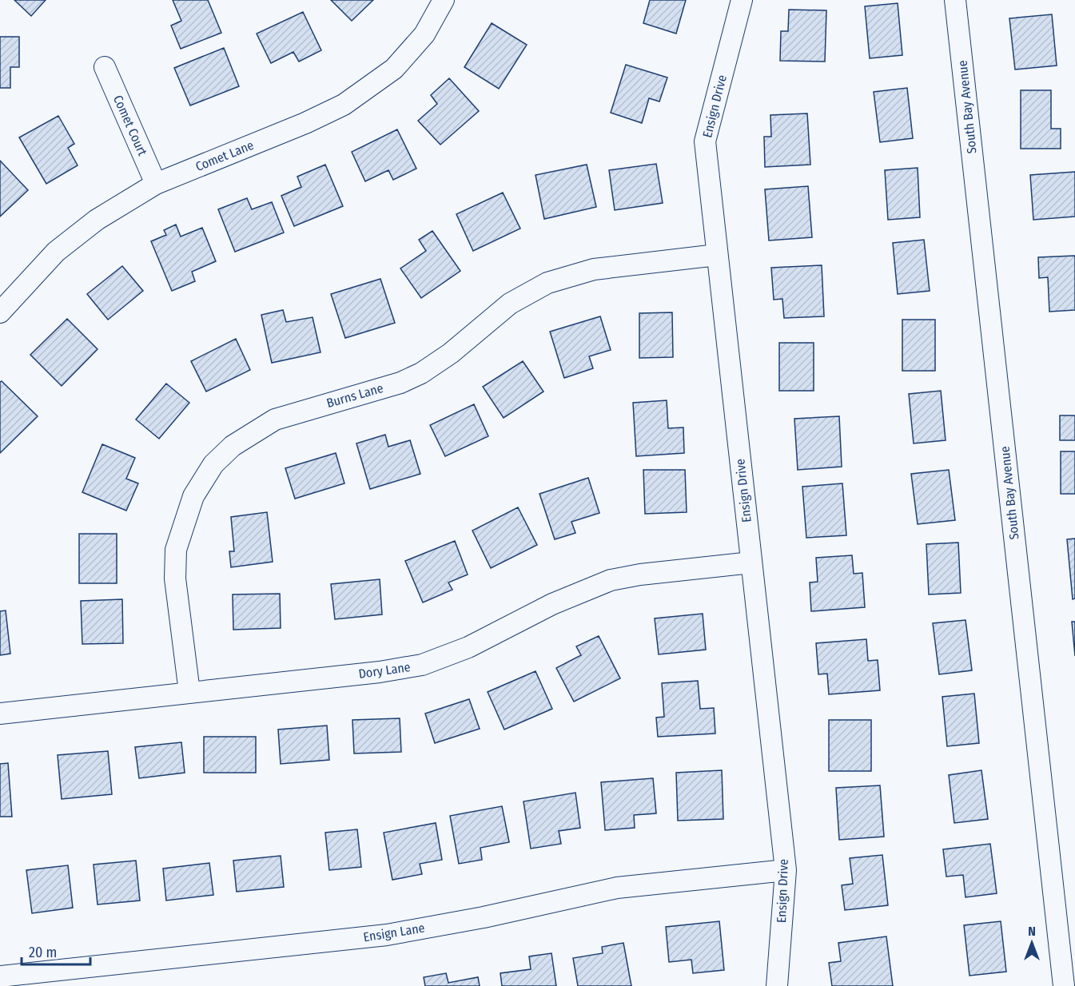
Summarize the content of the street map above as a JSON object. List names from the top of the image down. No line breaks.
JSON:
{"streets":{"street":["Ensign Drive","South Bay Avenue","Comet Court","Comet Lane","Burns Lane","Dory Lane","Ensign Lane"]},"crossings":[["Ensign Drive","Burns Lane"],["Ensign Drive","Dory Lane"],["Ensign Drive","Ensign Lane"],["Comet Court","Comet Lane"],["Burns Lane","Dory Lane"]],"scale_bar":"20 m","north":"top"}
